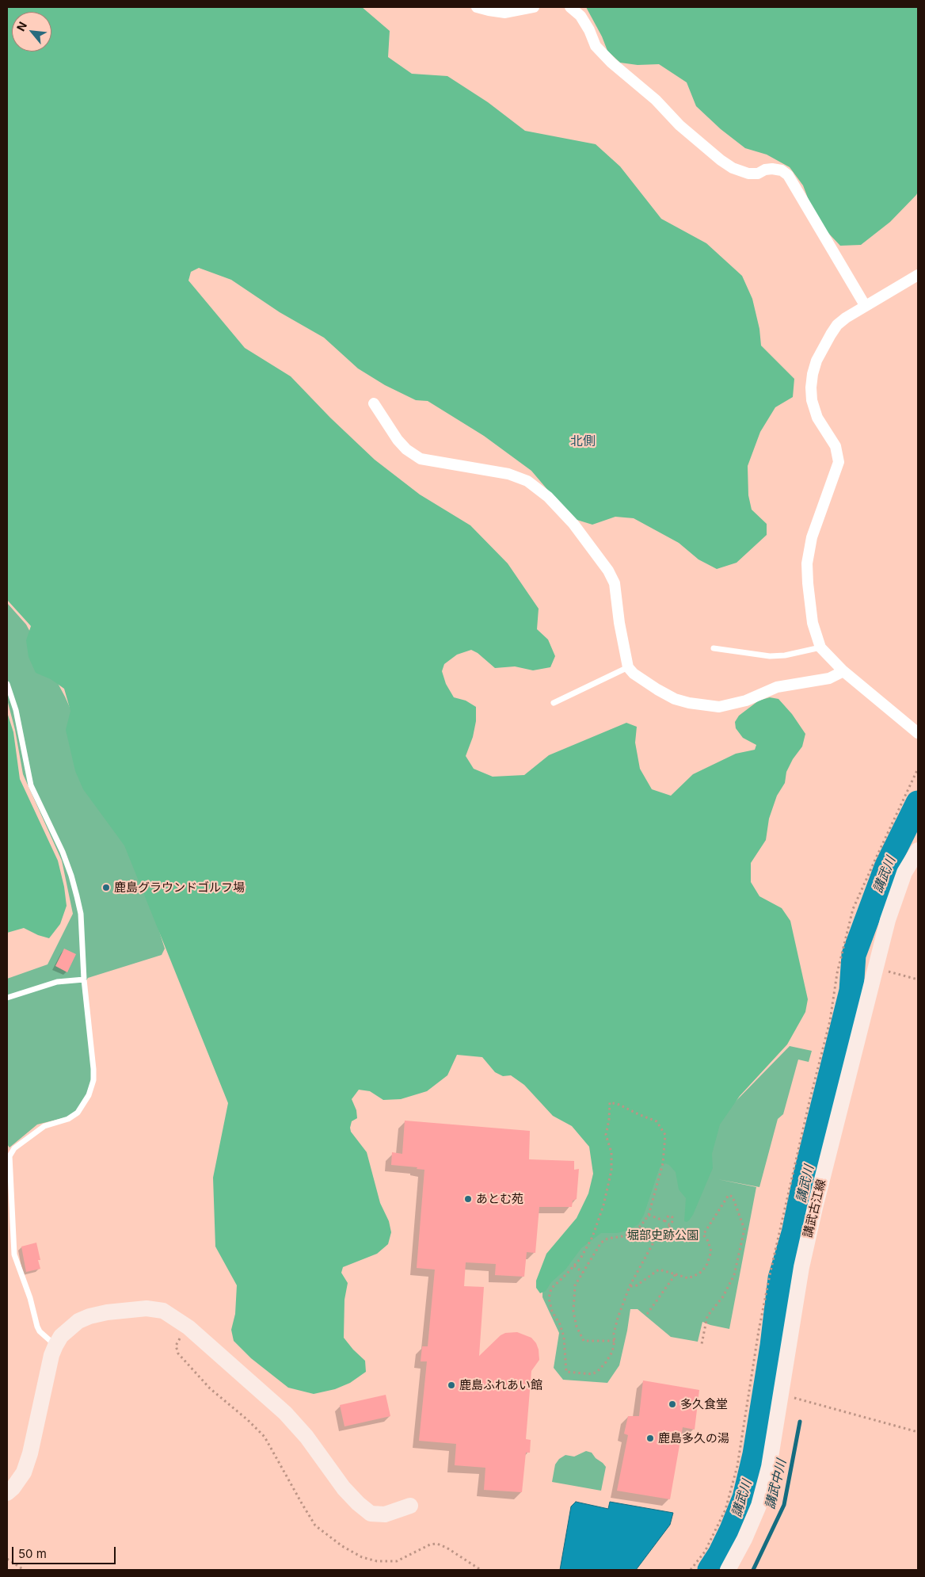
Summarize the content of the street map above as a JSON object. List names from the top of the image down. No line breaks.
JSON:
{"streets":{"main road":["講武古江線"]},"districts":["北側"],"water":["講武川","講武中川"],"parks":["堀部史跡公園"],"places":["鹿島グラウンドゴルフ場","あとむ苑","鹿島ふれあい館","多久食堂","鹿島多久の湯"],"scale_bar":"50 m","north":"top left"}
